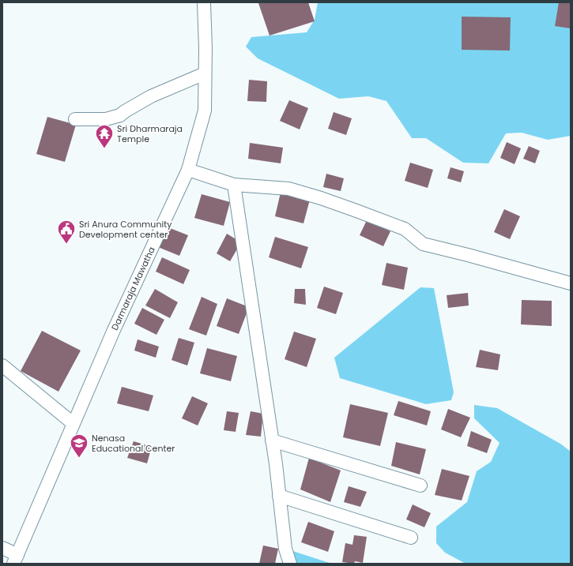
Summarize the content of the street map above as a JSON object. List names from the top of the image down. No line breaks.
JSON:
{"streets":{"street":["Darmaraja Mawatha"]},"places":{"temple":["Sri Dharmaraja Temple"],"public building":["Sri Anura Community Development center"],"school or university":["Nenasa Educational Center"]}}
